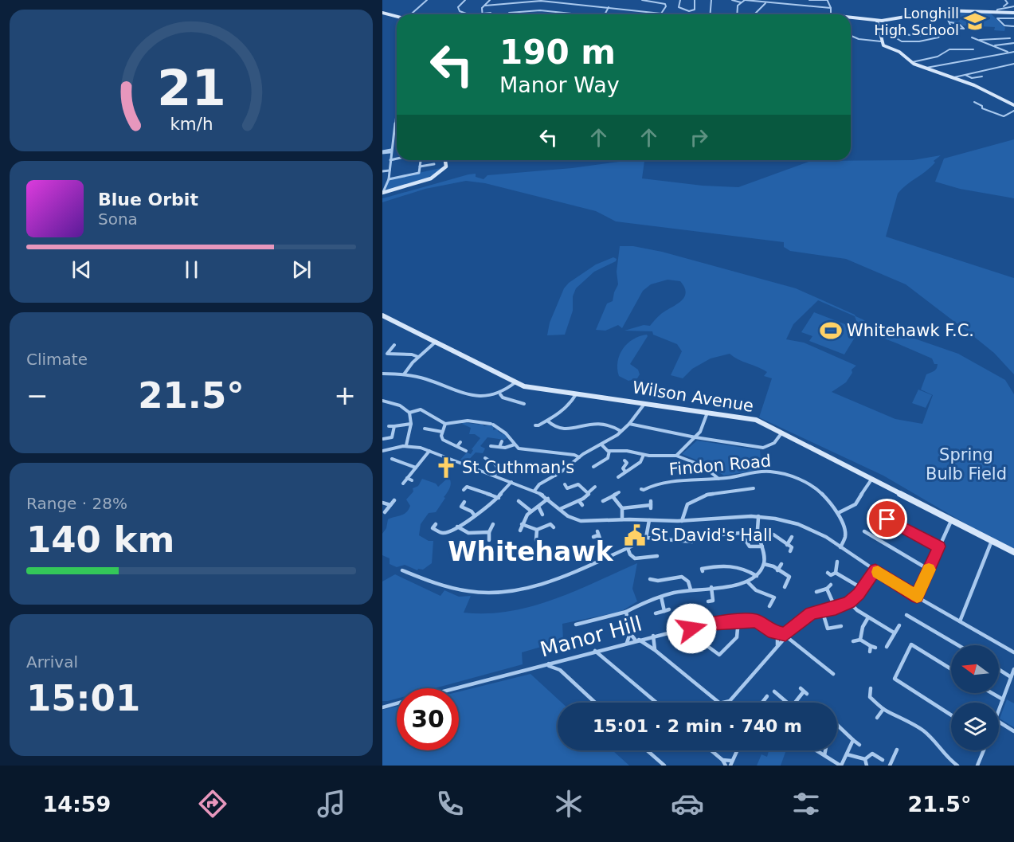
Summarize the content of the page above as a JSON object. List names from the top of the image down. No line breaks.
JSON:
{"streets":{"street":["Wilson Avenue","Findon Road","Manor Hill"]},"districts":["Whitehawk"],"parks":["Spring Bulb Field"],"places":{"school or university":["Longhill High School"],"sports":["Whitehawk F.C."],"church":["St Cuthman's"],"public building":["St David's Hall"]},"north":"left","page":{"turn":["190 m","Manor Way"],"song":["Blue Orbit","Sona"],"tile":["Climate",["Range · 28%","140 km"],["Arrival","15:01"]],"heat":["−","21.5°","+"],"limit":"30","trip":"15:01 · 2 min · 740 m","tabs":["14:59","21.5°"],"gauge":["21","km/h"]}}
